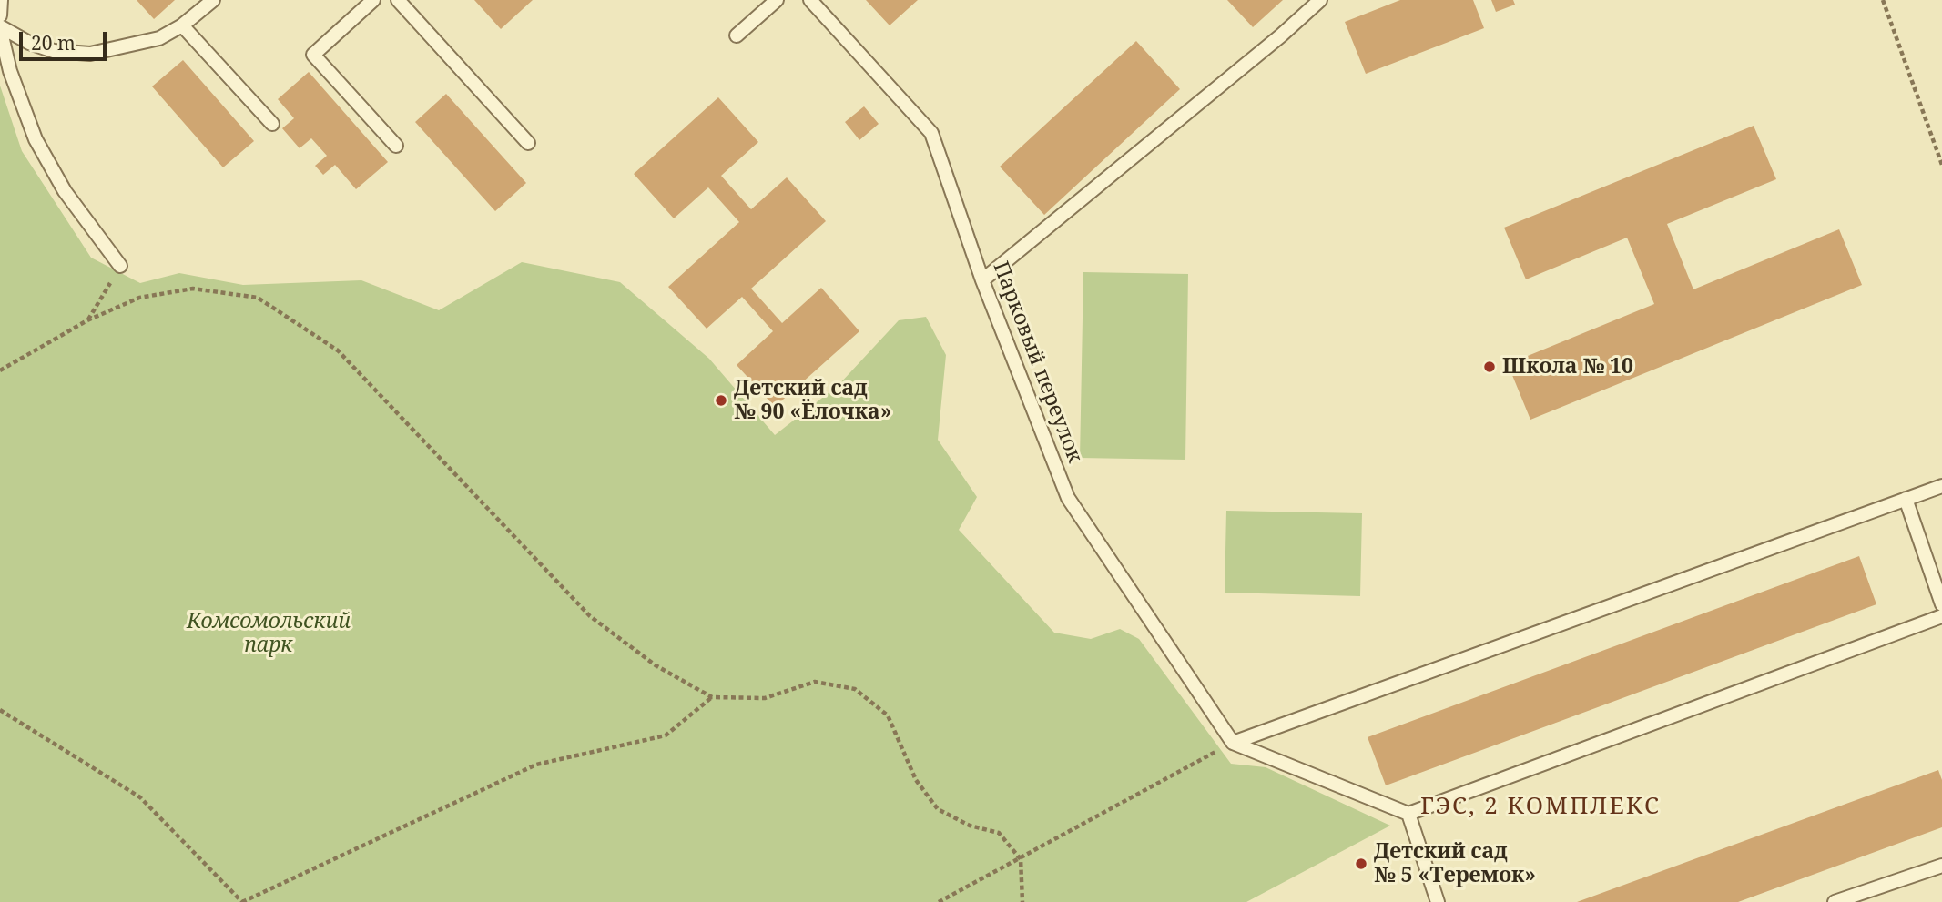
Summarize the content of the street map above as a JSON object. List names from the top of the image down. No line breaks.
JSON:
{"streets":{"lane":["Парковый переулок"]},"districts":["ГЭС, 2 КОМПЛЕКС"],"parks":["Комсомольский парк"],"places":["Школа № 10","Детский сад № 90 «Ёлочка»","Детский сад № 5 «Теремок»"],"scale_bar":"20 m"}
